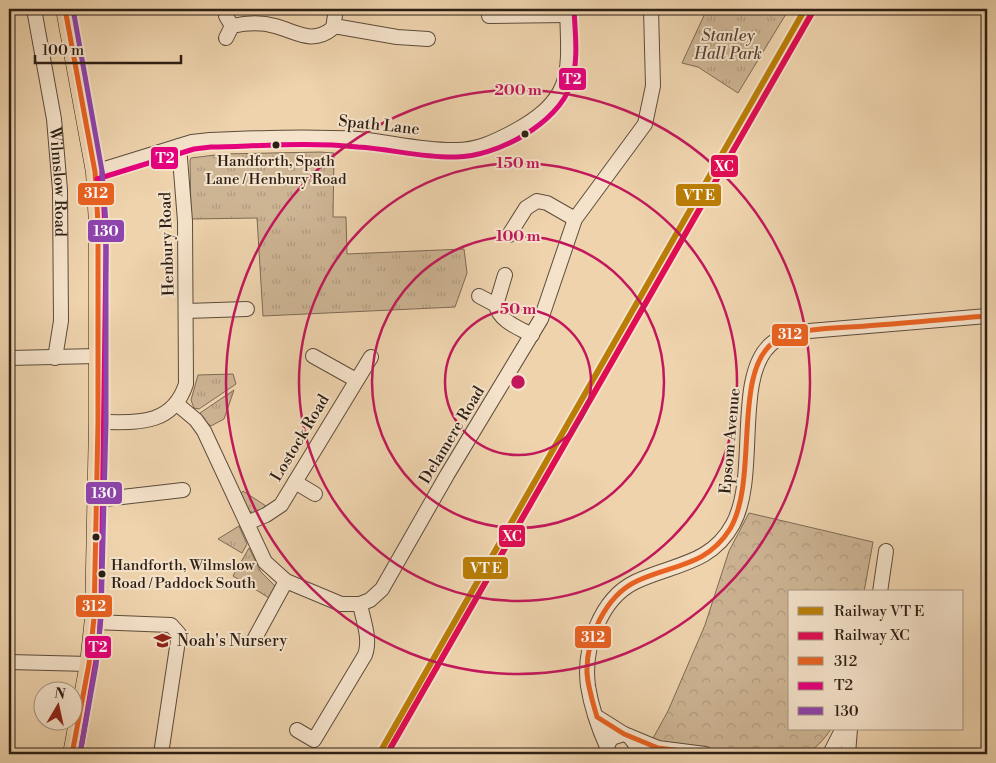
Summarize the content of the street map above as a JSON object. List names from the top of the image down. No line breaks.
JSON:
{"streets":{"main road":["Wilmslow Road"],"street":["Spath Lane","Henbury Road","Delamere Road","Lostock Road","Epsom Avenue"]},"crossings":[["Spath Lane","Wilmslow Road"],["Spath Lane","Henbury Road"]],"parks":["Stanley Hall Park"],"places":{"other":["Handforth, Spath Lane / Henbury Road","Handforth, Wilmslow Road / Paddock South"],"school or university":["Noah's Nursery"]},"lines":["transit line 312","transit line T2","transit line 130","rail line XC"],"legend":["Railway VT E","Railway XC","312","T2","130"],"scale_bar":"100 m","north":"top","rings":["200 m","150 m","100 m","50 m"]}
